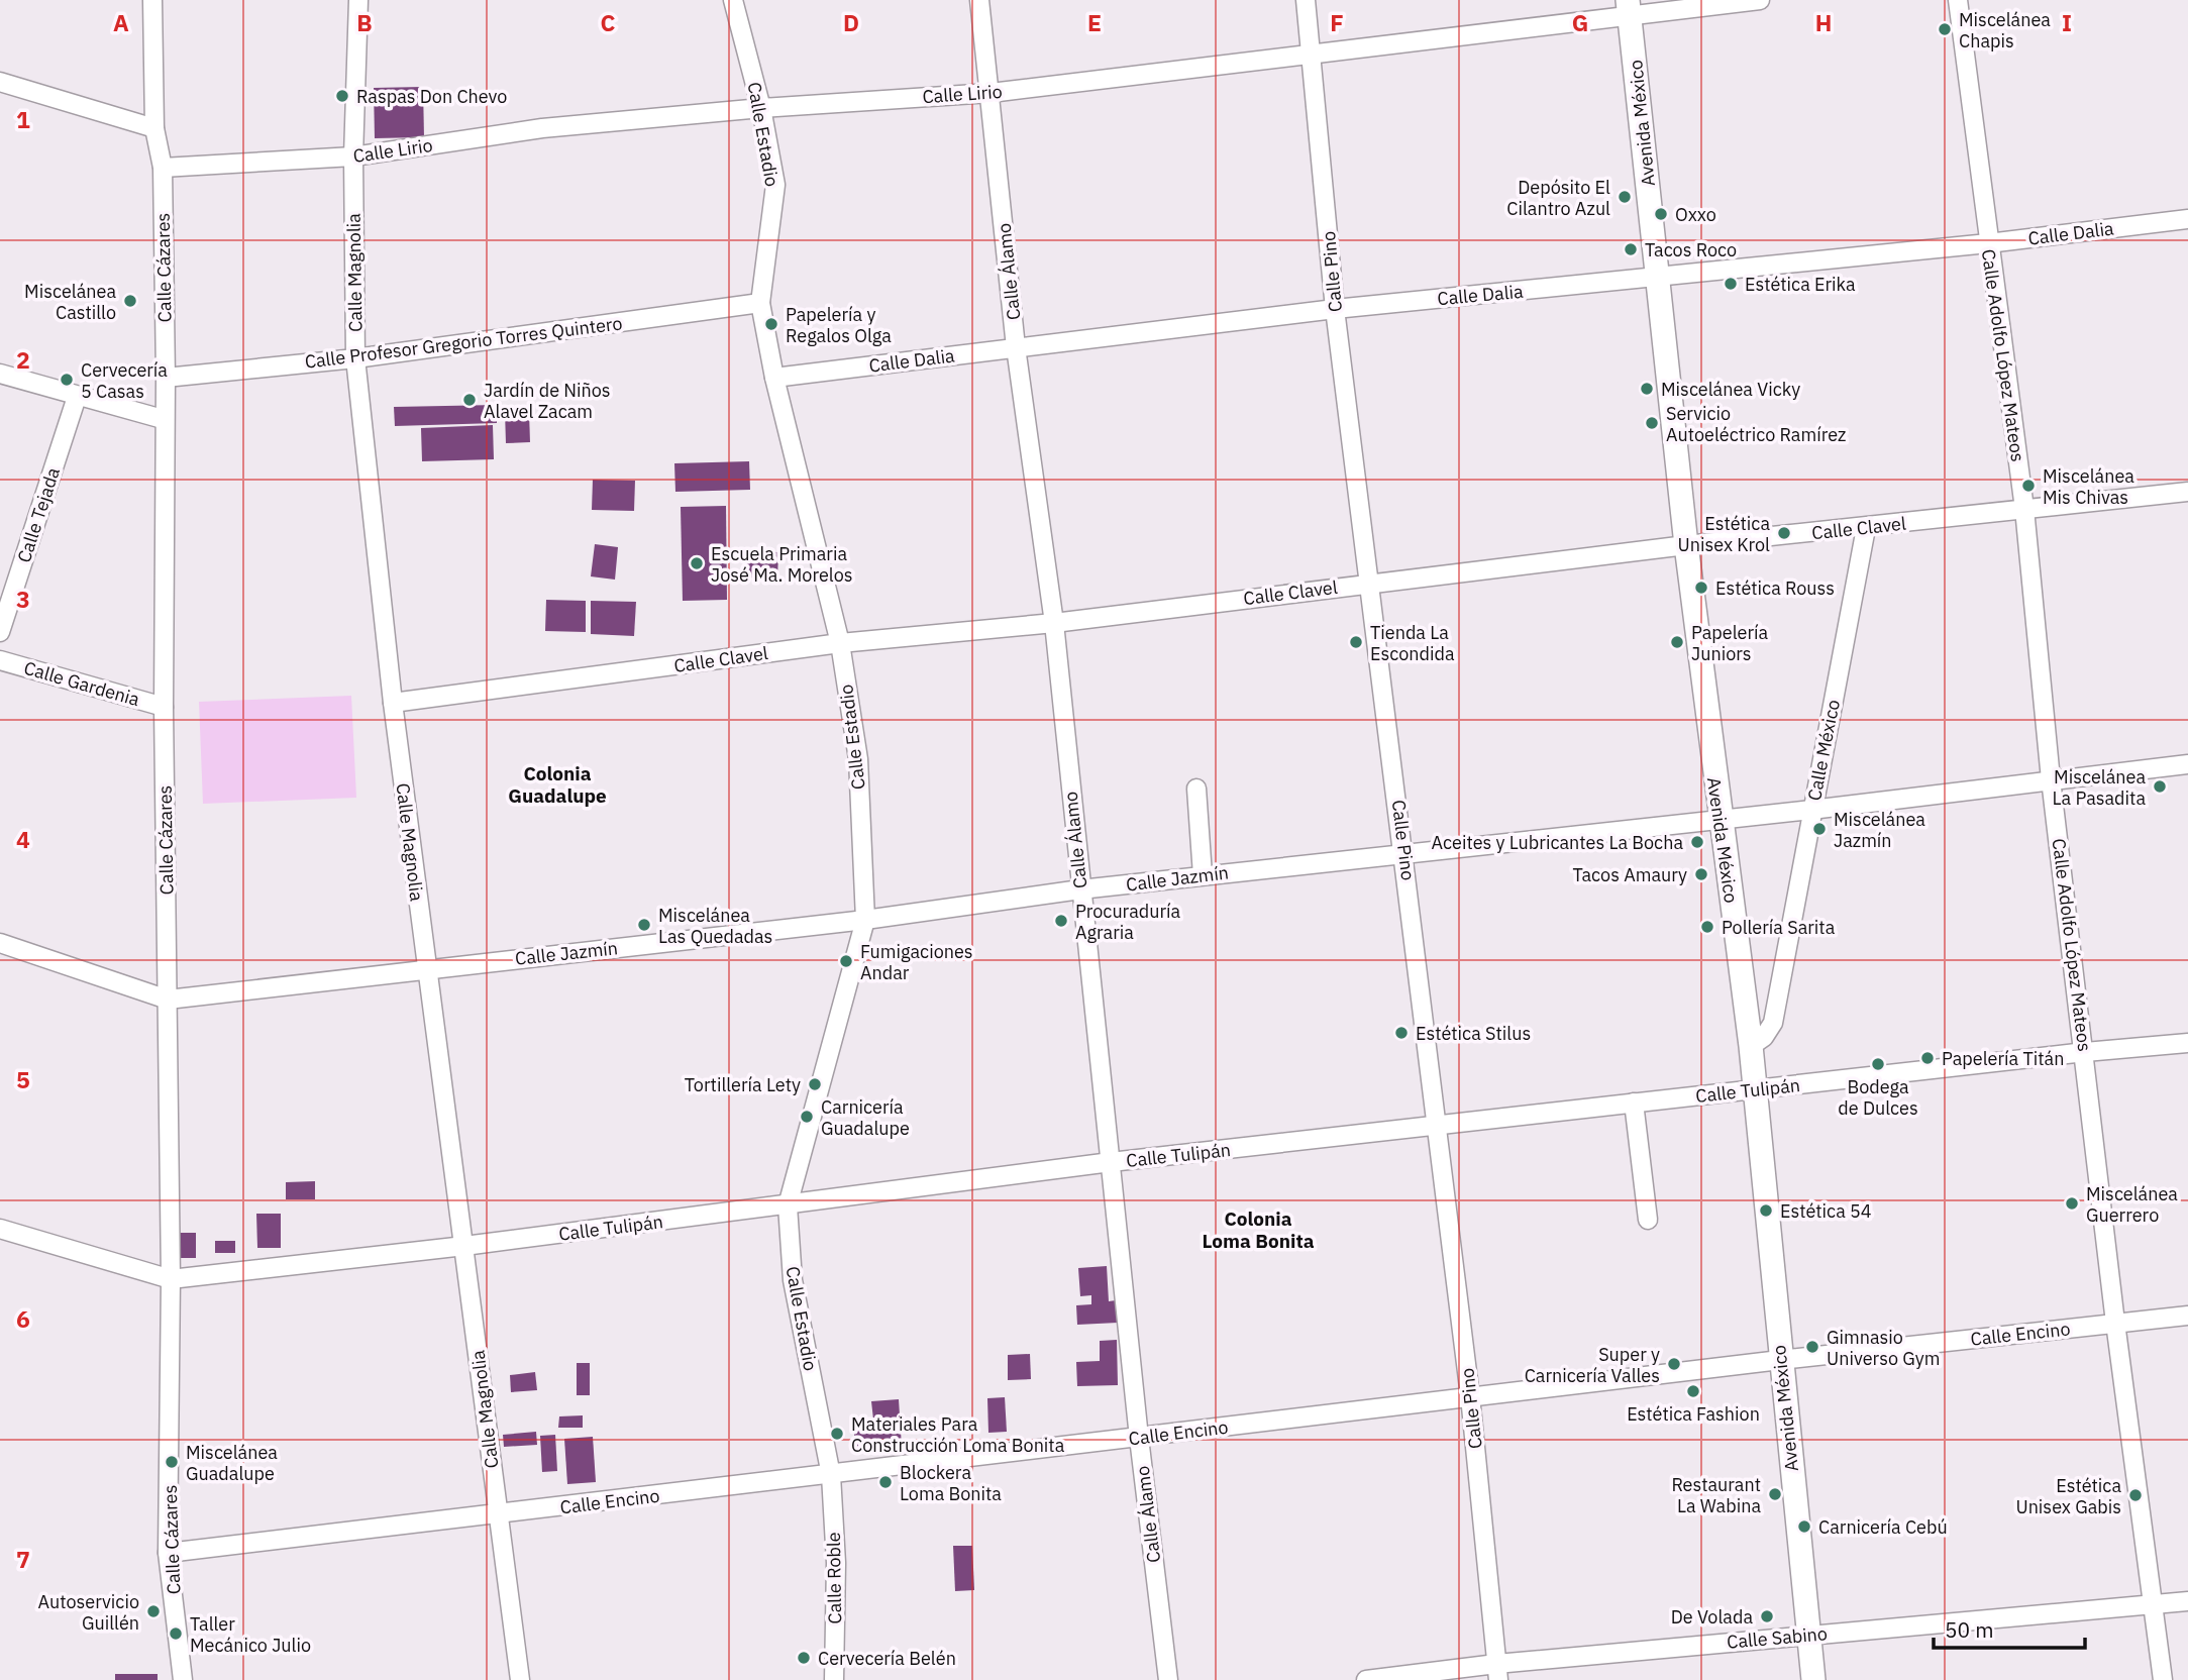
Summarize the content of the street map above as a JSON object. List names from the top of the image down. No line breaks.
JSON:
{"streets":{"street":["Calle Lirio","Avenida México","Calle Estadio","Calle Dalia","Calle Cázares","Calle Álamo","Calle Pino","Calle Magnolia","Calle Profesor Gregorio Torres Quintero","Calle Adolfo López Mateos","Calle Tejada","Calle Clavel","Calle Gardenia","Calle México","Calle Jazmín","Calle Tulipán","Calle Encino","Calle Roble","Calle Sabino"]},"crossings":[["Calle Lirio","Avenida México"],["Calle Lirio","Calle Estadio"],["Calle Lirio","Calle Cázares"],["Calle Lirio","Calle Álamo"],["Calle Lirio","Calle Pino"],["Calle Lirio","Calle Magnolia"],["Avenida México","Calle Dalia"],["Avenida México","Calle Clavel"],["Avenida México","Calle México"],["Avenida México","Calle Jazmín"],["Avenida México","Calle Tulipán"],["Avenida México","Calle Encino"],["Avenida México","Calle Sabino"],["Calle Estadio","Calle Dalia"],["Calle Estadio","Calle Profesor Gregorio Torres Quintero"],["Calle Estadio","Calle Clavel"],["Calle Estadio","Calle Jazmín"],["Calle Estadio","Calle Tulipán"],["Calle Estadio","Calle Encino"],["Calle Estadio","Calle Roble"],["Calle Dalia","Calle Álamo"],["Calle Dalia","Calle Pino"],["Calle Dalia","Calle Adolfo López Mateos"],["Calle Cázares","Calle Profesor Gregorio Torres Quintero"],["Calle Cázares","Calle Gardenia"],["Calle Cázares","Calle Jazmín"],["Calle Cázares","Calle Tulipán"],["Calle Cázares","Calle Encino"],["Calle Álamo","Calle Clavel"],["Calle Álamo","Calle Jazmín"],["Calle Álamo","Calle Tulipán"],["Calle Álamo","Calle Encino"],["Calle Pino","Calle Clavel"],["Calle Pino","Calle Jazmín"],["Calle Pino","Calle Tulipán"],["Calle Pino","Calle Encino"],["Calle Pino","Calle Sabino"],["Calle Magnolia","Calle Profesor Gregorio Torres Quintero"],["Calle Magnolia","Calle Clavel"],["Calle Magnolia","Calle Jazmín"],["Calle Magnolia","Calle Tulipán"],["Calle Magnolia","Calle Encino"],["Calle Adolfo López Mateos","Calle Clavel"],["Calle Adolfo López Mateos","Calle Jazmín"],["Calle Adolfo López Mateos","Calle Tulipán"],["Calle Adolfo López Mateos","Calle Encino"],["Calle Adolfo López Mateos","Calle Sabino"],["Calle Clavel","Calle México"],["Calle México","Calle Jazmín"],["Calle Encino","Calle Roble"]],"districts":["Colonia Guadalupe","Colonia Loma Bonita"],"places":["Miscelánea Chapis","Raspas Don Chevo","Depósito El Cilantro Azul","Oxxo","Tacos Roco","Estética Erika","Miscelánea Castillo","Papelería y Regalos Olga","Cervecería 5 Casas","Miscelánea Vicky","Jardín de Niños Alavel Zacam","Servicio Autoeléctrico Ramírez","Miscelánea Mis Chivas","Estética Unisex Krol","Escuela Primaria José Ma. Morelos","Estética Rouss","Tienda La Escondida","Papelería Juniors","Miscelánea La Pasadita","Miscelánea Jazmín","Aceites y Lubricantes La Bocha","Tacos Amaury","Procuraduría Agraria","Miscelánea Las Quedadas","Pollería Sarita","Fumigaciones Andar","Estética Stilus","Papelería Titán","Bodega de Dulces","Tortillería Lety","Carnicería Guadalupe","Miscelánea Guerrero","Estética 54","Gimnasio Universo Gym","Super y Carnicería Valles","Estética Fashion","Materiales Para Construcción Loma Bonita","Miscelánea Guadalupe","Blockera Loma Bonita","Restaurant La Wabina","Estética Unisex Gabis","Carnicería Cebú","Autoservicio Guillén","De Volada","Taller Mecánico Julio","Cervecería Belén"],"scale_bar":"50 m","grid":{"columns":["A","B","C","D","E","F","G","H","I"],"rows":["1","2","3","4","5","6","7"]}}
